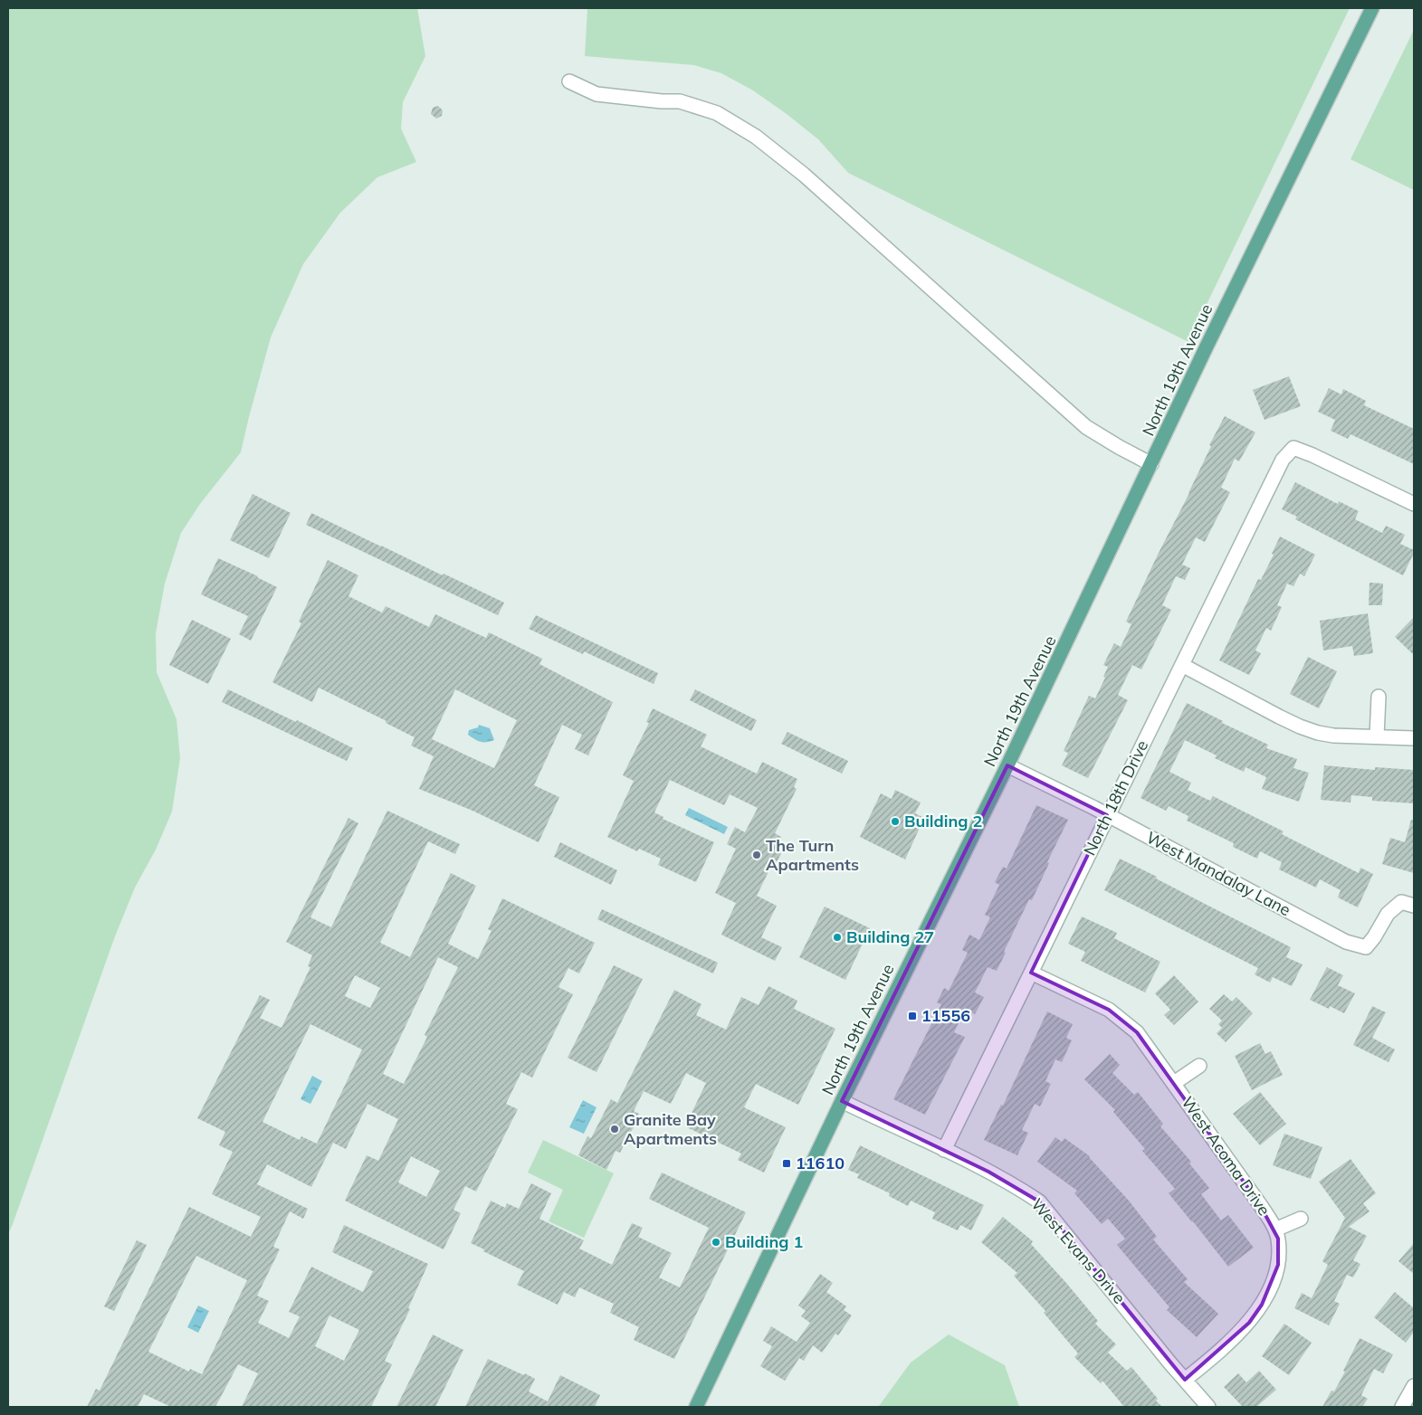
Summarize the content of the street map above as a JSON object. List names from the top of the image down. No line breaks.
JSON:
{"streets":{"main road":["North 19th Avenue"],"street":["North 18th Drive","West Mandalay Lane","West Acoma Drive","West Evans Drive"]},"crossings":[["North 19th Avenue","West Mandalay Lane"],["North 19th Avenue","West Evans Drive"],["North 18th Drive","West Mandalay Lane"],["North 18th Drive","West Acoma Drive"],["North 18th Drive","West Evans Drive"],["West Acoma Drive","West Evans Drive"]],"places":{"other":["Building 2","The Turn Apartments","Building 27","Granite Bay Apartments","Building 1"],"transit":["11556","11610"]}}
